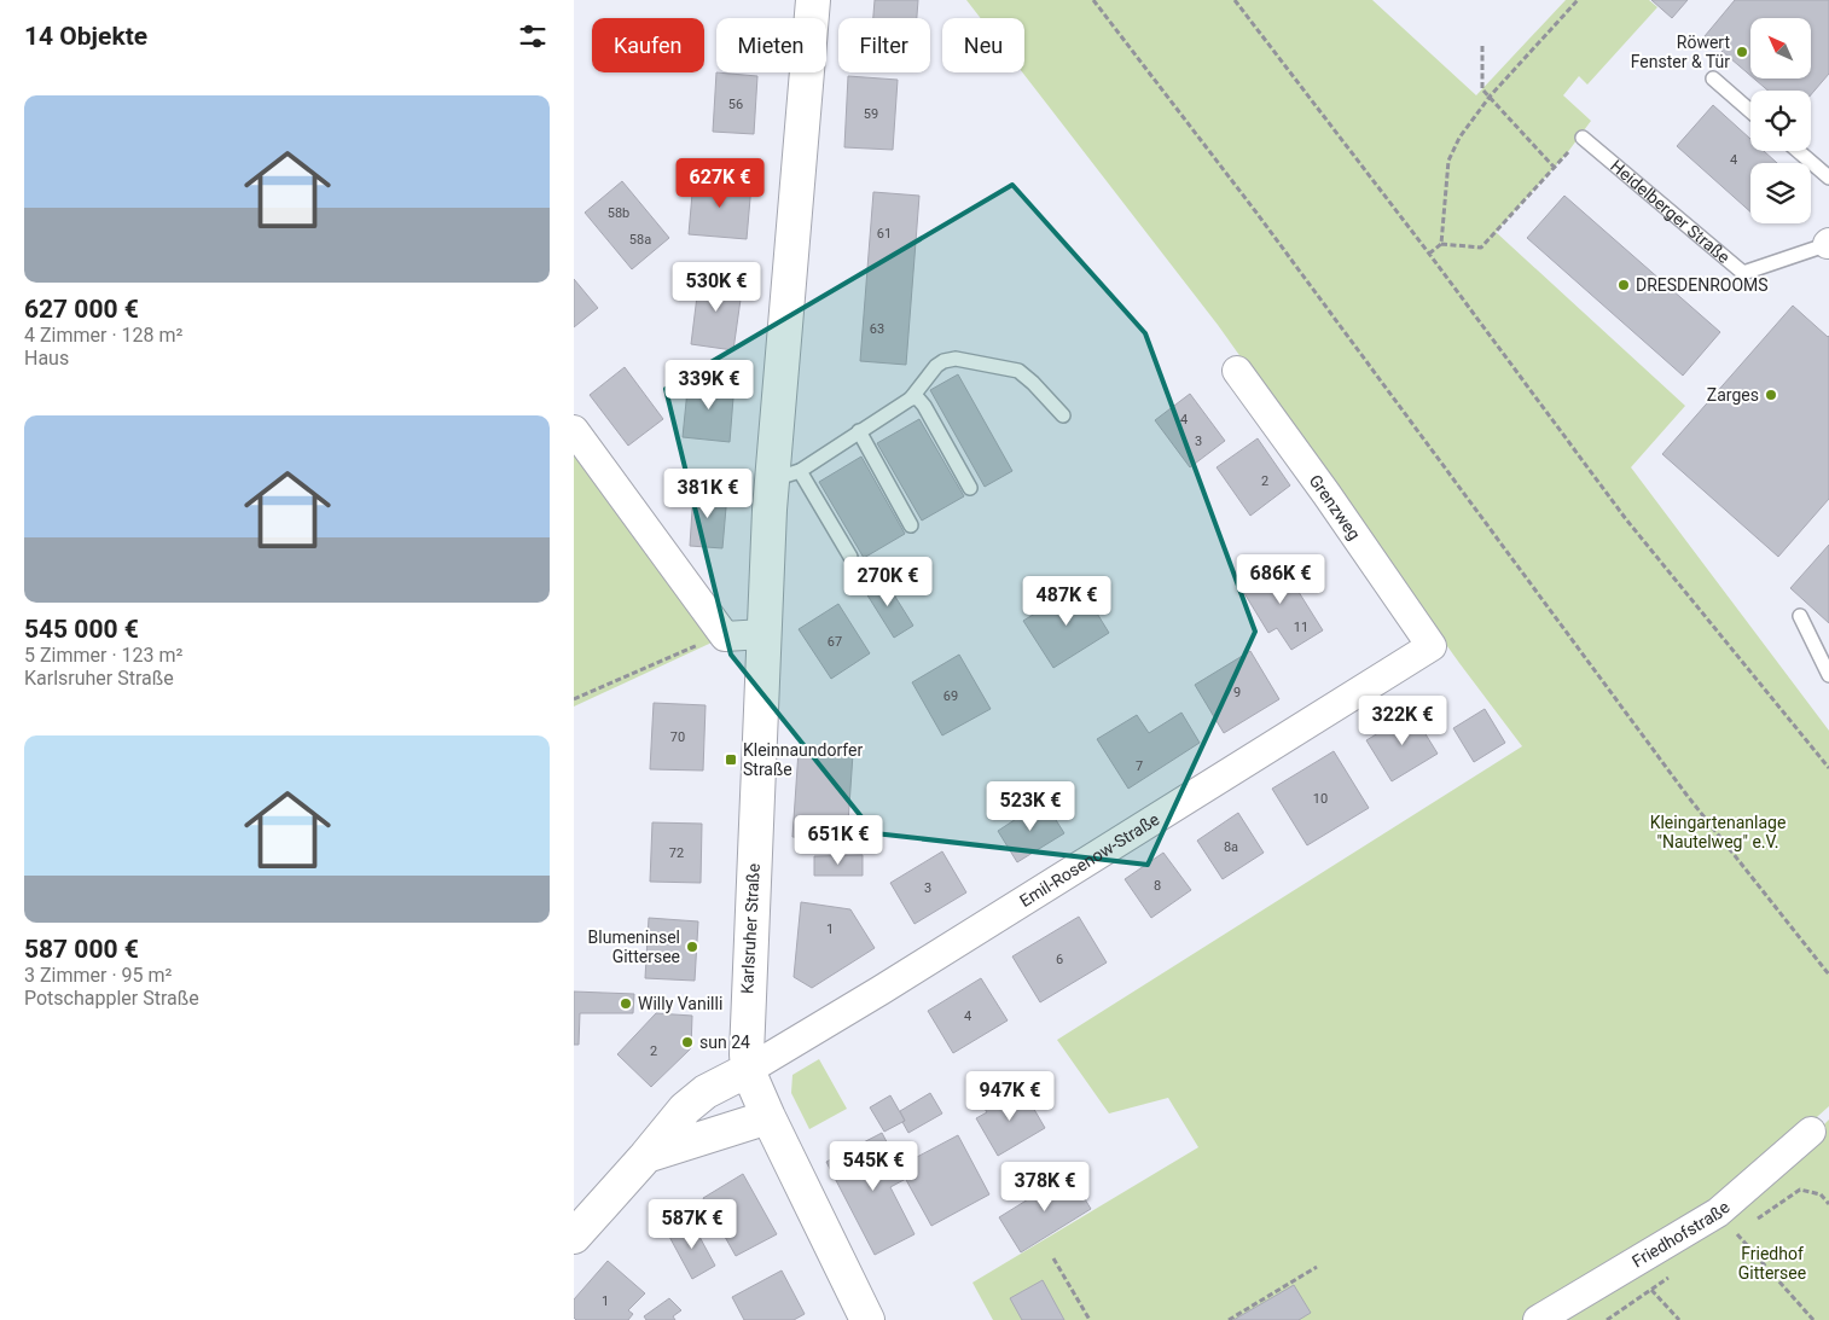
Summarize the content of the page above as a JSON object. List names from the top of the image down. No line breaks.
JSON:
{"streets":{"street":["Grenzweg","Emil-Rosenow-Straße","Karlsruher Straße","Friedhofstraße"],"lane":["Heidelberger Straße"]},"crossings":[["Grenzweg","Emil-Rosenow-Straße"],["Emil-Rosenow-Straße","Karlsruher Straße"]],"parks":["Kleingartenanlage \"Nautelweg\" e.V.","Friedhof Gittersee"],"places":{"other":["Röwert Fenster & Tür","DRESDENROOMS","Zarges","Blumeninsel Gittersee","Willy Vanilli","sun 24"],"transit":["Kleinnaundorfer Straße"]},"house_numbers":["56","59","4","58b","61","58a","63","4","3","2","11","67","9","69","70","7","10","8a","72","8","3","1","6","4","2","1"],"north":"top left","page":{"heading":"14 Objekte","chip":["Kaufen","Mieten","Filter","Neu"],"list":[{"name":"627 000 €","note":"4 Zimmer · 128 m² · Haus"},{"name":"545 000 €","note":"5 Zimmer · 123 m² · Karlsruher Straße"},{"name":"587 000 €","note":"3 Zimmer · 95 m² · Potschappler Straße"}],"price":["627K €","530K €","339K €","381K €","686K €","270K €","487K €","322K €","523K €","651K €","947K €","545K €","378K €","587K €"]}}
